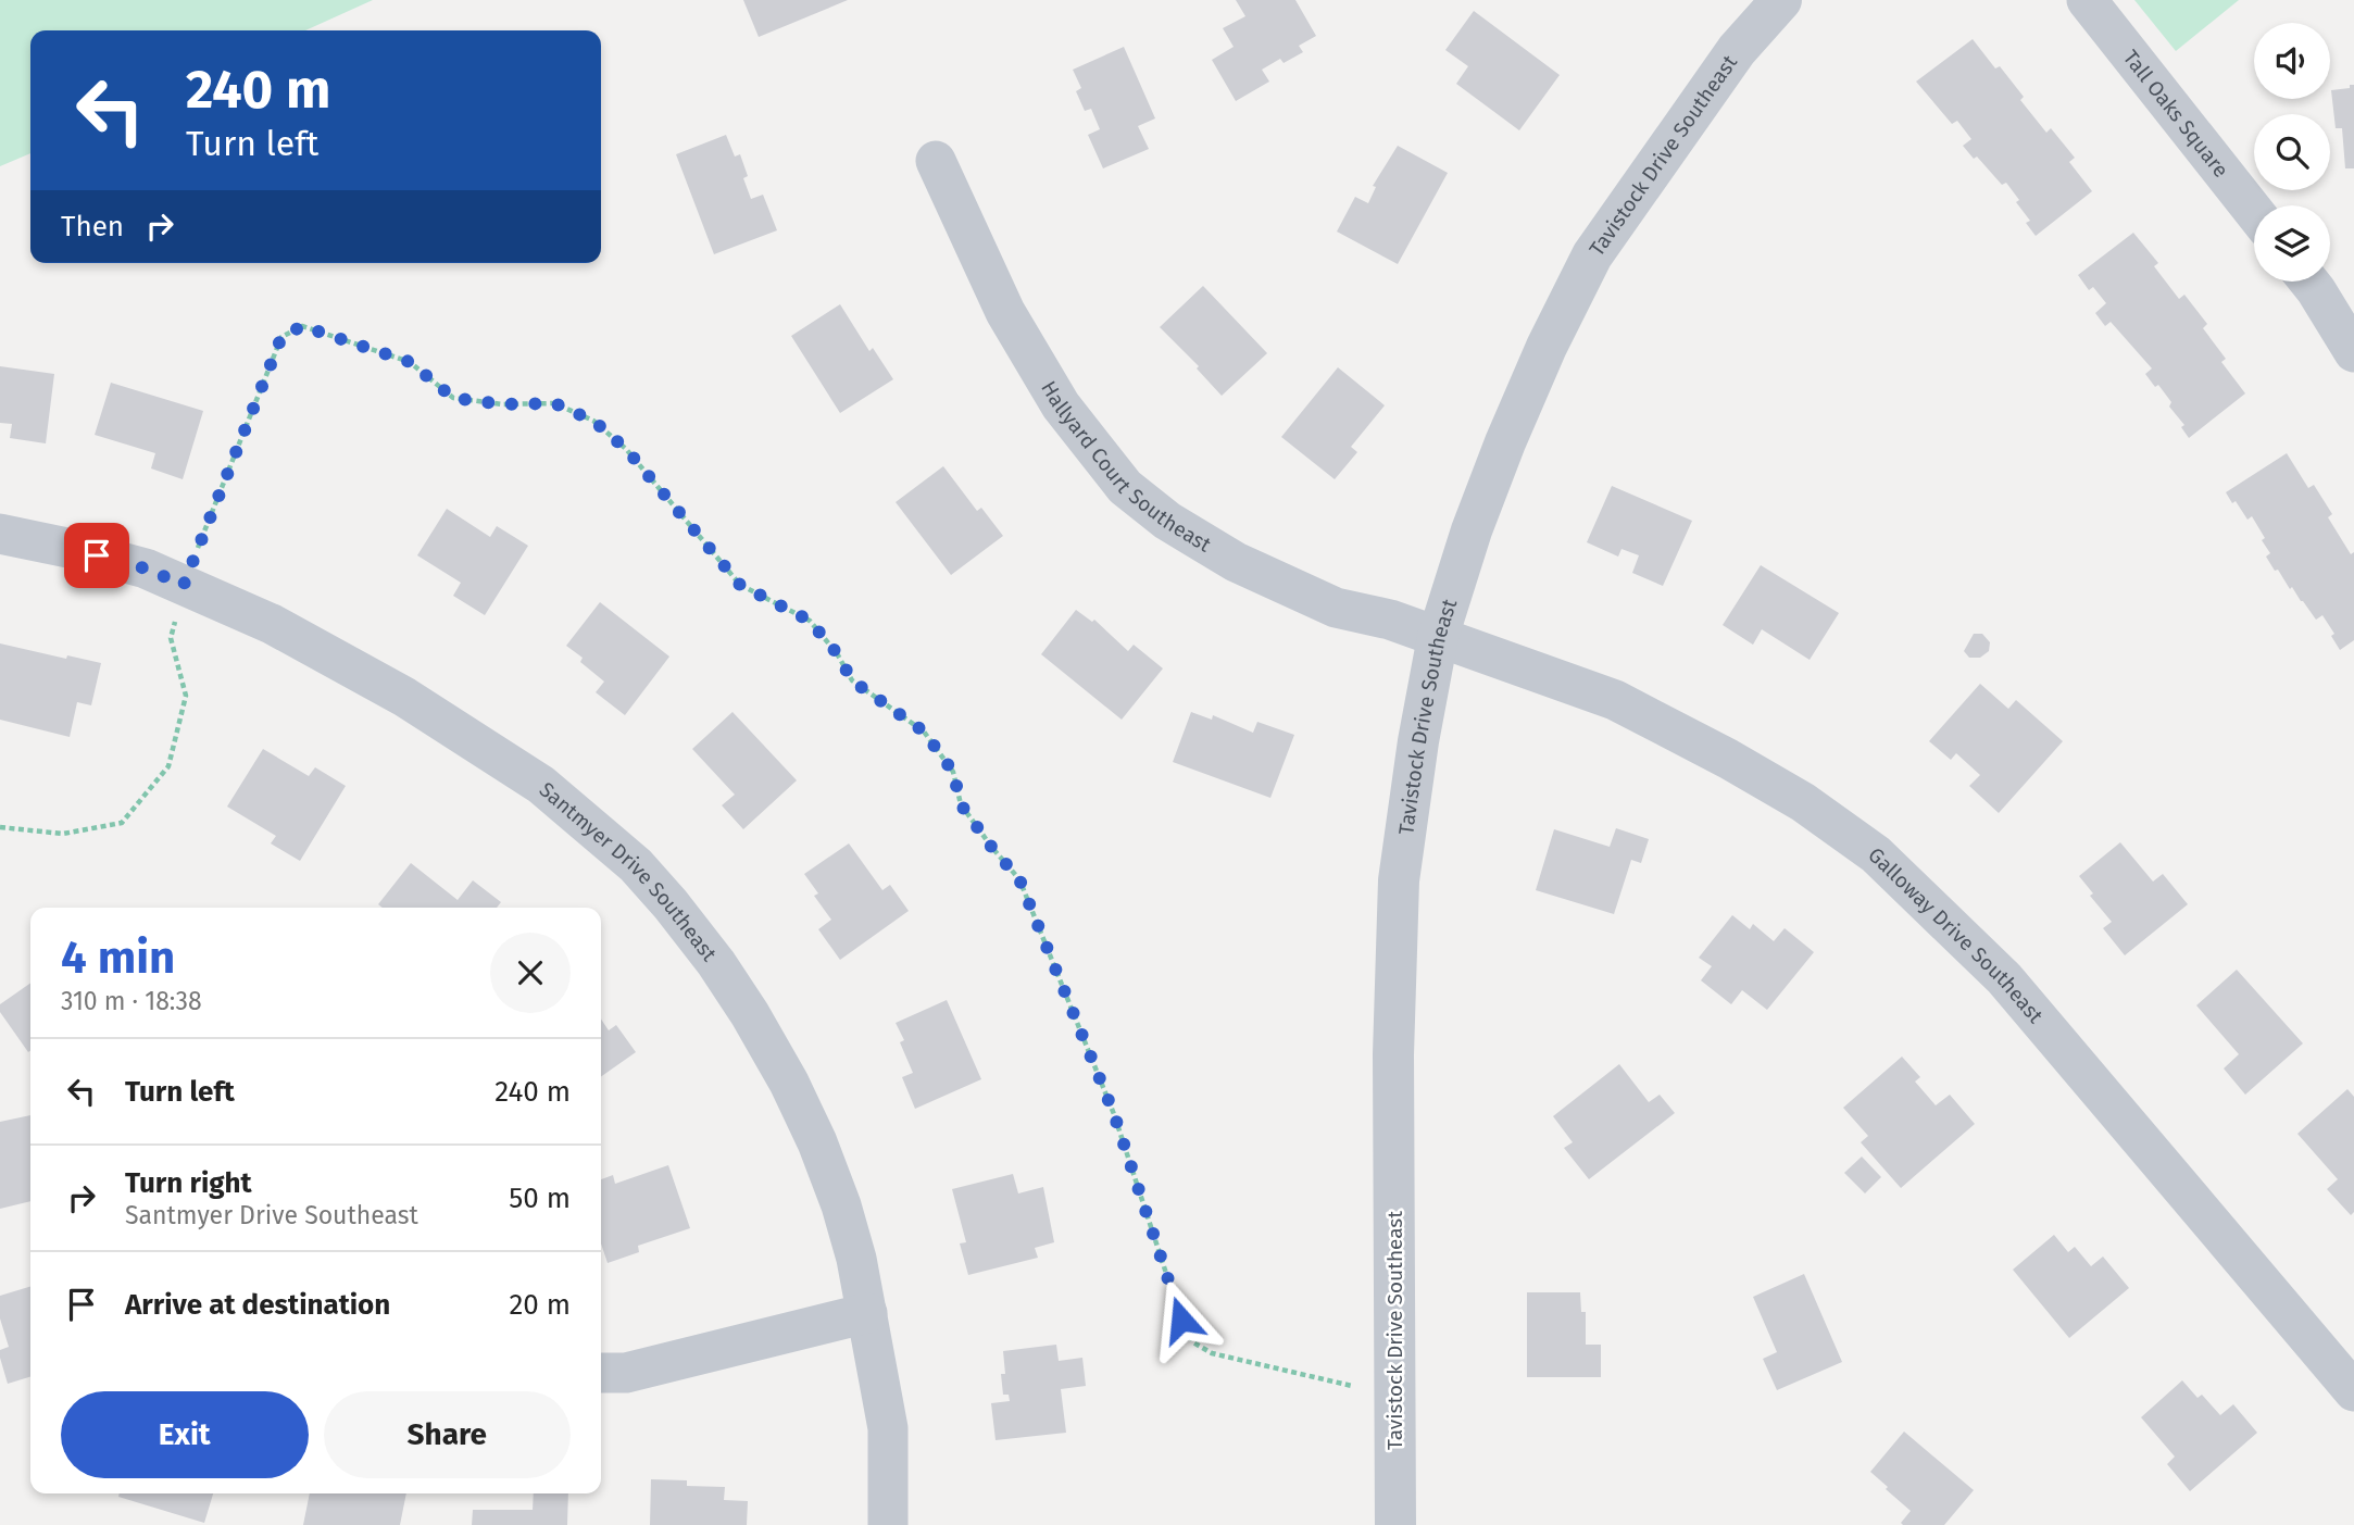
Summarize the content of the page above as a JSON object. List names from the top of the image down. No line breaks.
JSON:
{"streets":{"street":["Tall Oaks Square","Tavistock Drive Southeast","Hallyard Court Southeast","Santmyer Drive Southeast","Galloway Drive Southeast"]},"crossings":[["Tavistock Drive Southeast","Hallyard Court Southeast"],["Tavistock Drive Southeast","Galloway Drive Southeast"],["Hallyard Court Southeast","Galloway Drive Southeast"]],"page":{"turn":["240 m","Turn left"],"then":"Then","heading":["4 min","310 m · 18:38"],"list":[{"name":"Turn left","value":"240 m"},{"name":"Turn right","note":"Santmyer Drive Southeast","value":"50 m"},{"name":"Arrive at destination","value":"20 m"}],"buttons":["Exit","Share"]}}
